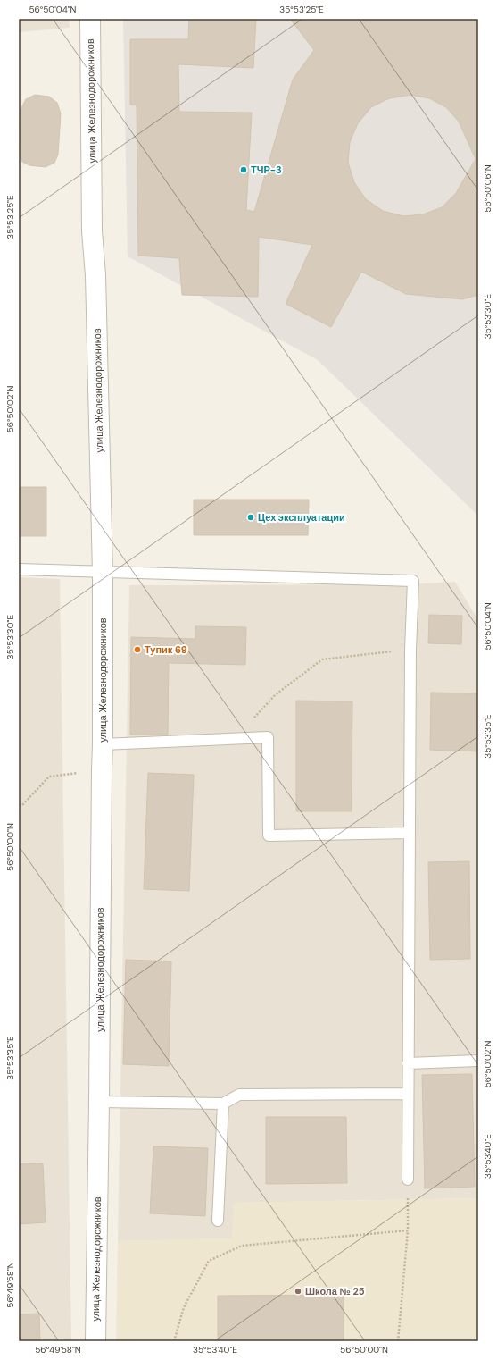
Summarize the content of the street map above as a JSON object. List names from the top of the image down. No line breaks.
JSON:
{"streets":{"street":["улица Железнодорожников"]},"places":["ТЧР-3","Цех эксплуатации","Тупик 69","Школа № 25"],"coordinates":["56°50'04\"N","35°53'25\"E","56°50'06\"N","35°53'30\"E","56°50'02\"N","35°53'35\"E","56°50'00\"N","35°53'40\"E","56°49'58\"N"]}
